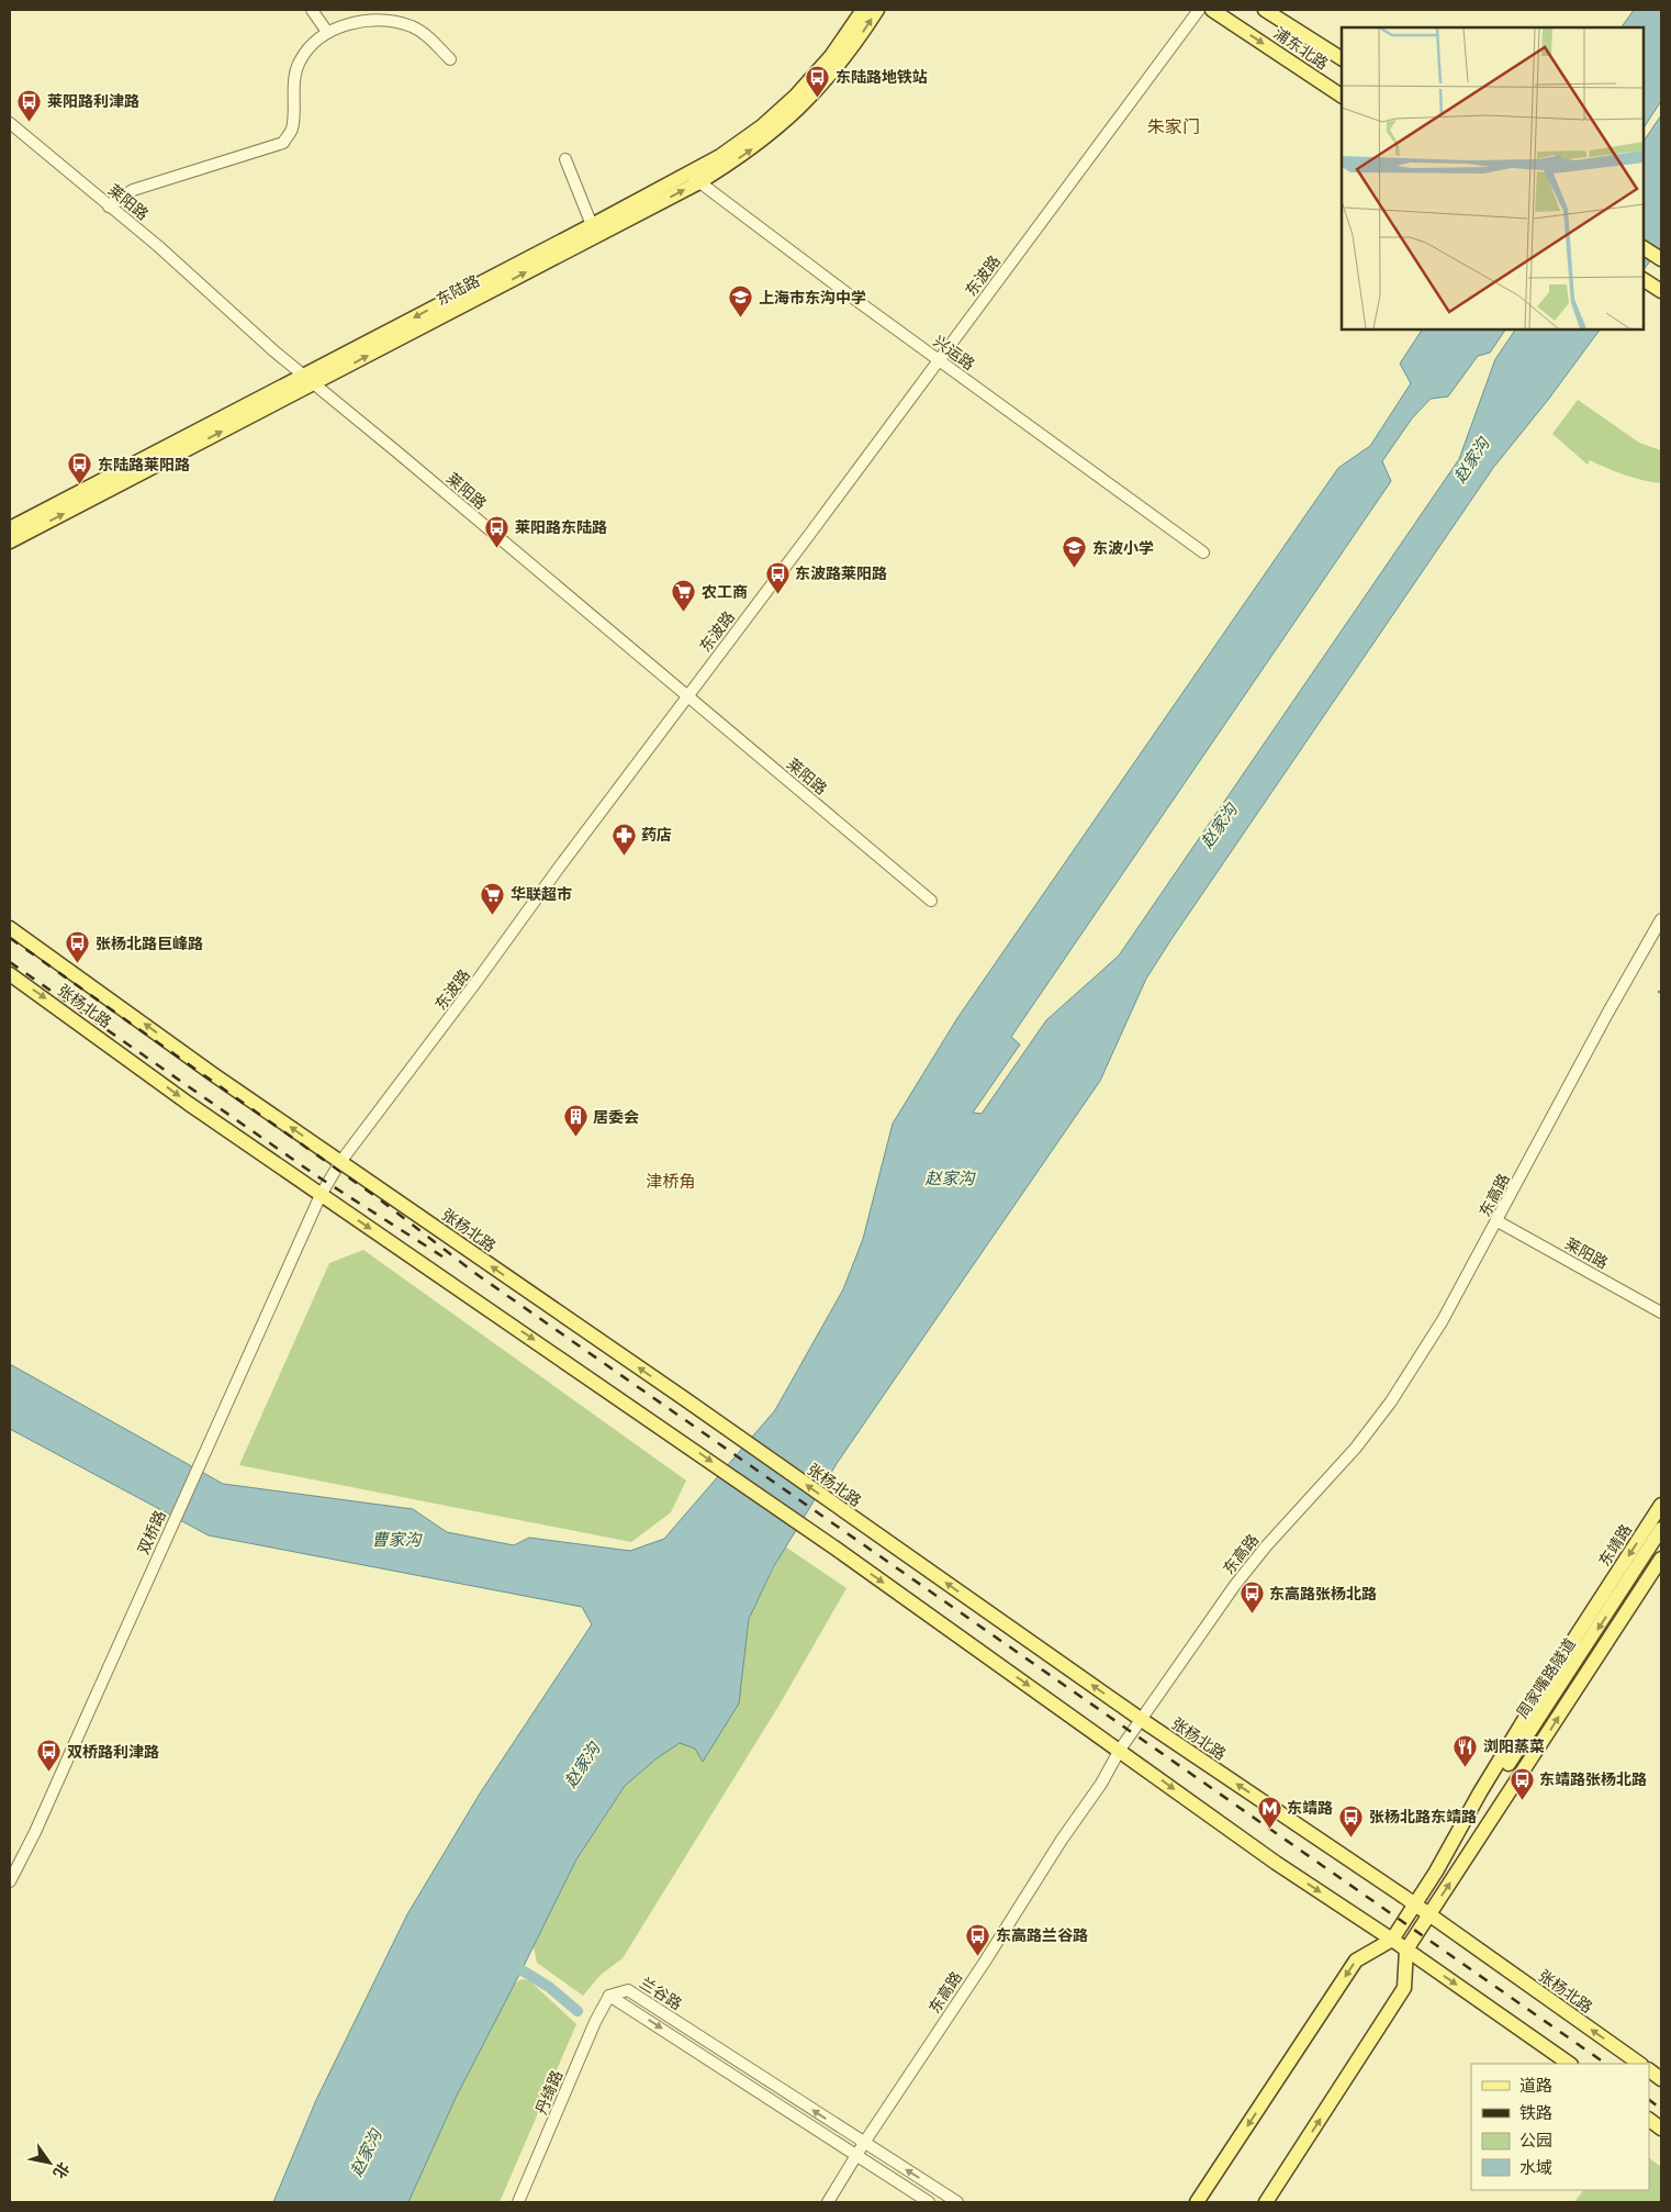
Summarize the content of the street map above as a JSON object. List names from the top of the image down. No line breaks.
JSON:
{"streets":{"main road":["浦东北路","东陆路","张杨北路","东靖路","周家嘴路隧道"],"street":["莱阳路","东波路","兴运路","东高路","双桥路","兰谷路","丹绮路"]},"crossings":[["莱阳路","东波路"],["莱阳路","东陆路"],["莱阳路","东高路"],["东波路","兴运路"],["东波路","张杨北路"],["东波路","双桥路"],["东陆路","兴运路"],["张杨北路","东高路"],["张杨北路","双桥路"],["张杨北路","东靖路"],["东高路","兰谷路"],["东靖路","周家嘴路隧道"],["兰谷路","丹绮路"]],"districts":["朱家门","津桥角"],"water":["赵家沟","曹家沟"],"places":{"bus stop":["东陆路地铁站","莱阳路利津路","东陆路莱阳路","莱阳路东陆路","东波路莱阳路","张杨北路巨峰路","东高路张杨北路","双桥路利津路","东靖路张杨北路","张杨北路东靖路","东高路兰谷路"],"school or university":["上海市东沟中学","东波小学"],"supermarket":["农工商","华联超市"],"pharmacy":["药店"],"building":["居委会"],"restaurant":["浏阳蒸菜"],"metro station":["东靖路"]},"legend":["道路","铁路","公园","水域"],"north":"bottom right"}
